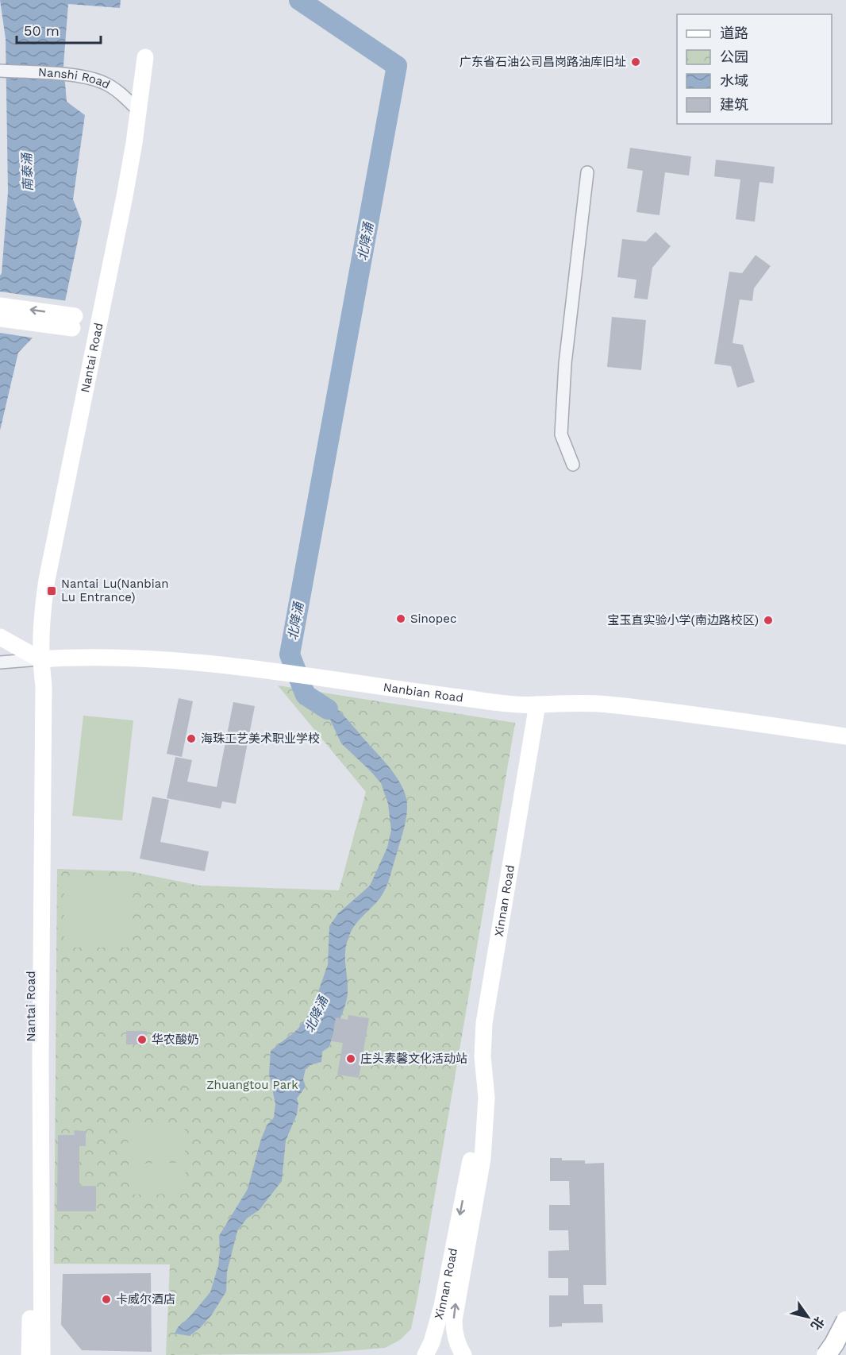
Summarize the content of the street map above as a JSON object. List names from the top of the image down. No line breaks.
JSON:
{"streets":{"street":["Nanshi Road","Nantai Road","Nanbian Road","Xinnan Road"]},"crossings":[["Nanshi Road","Nantai Road"],["Nantai Road","Nanbian Road"],["Nanbian Road","Xinnan Road"]],"water":["南泰涌","北降涌"],"parks":["Zhuangtou Park"],"places":{"other":["广东省石油公司昌岗路油库旧址","Sinopec","宝玉直实验小学(南边路校区)","海珠工艺美术职业学校","华农酸奶","庄头素馨文化活动站","卡威尔酒店"],"transit":["Nantai Lu(Nanbian Lu Entrance)"]},"legend":["道路","公园","水域","建筑"],"scale_bar":"50 m","north":"bottom right"}
